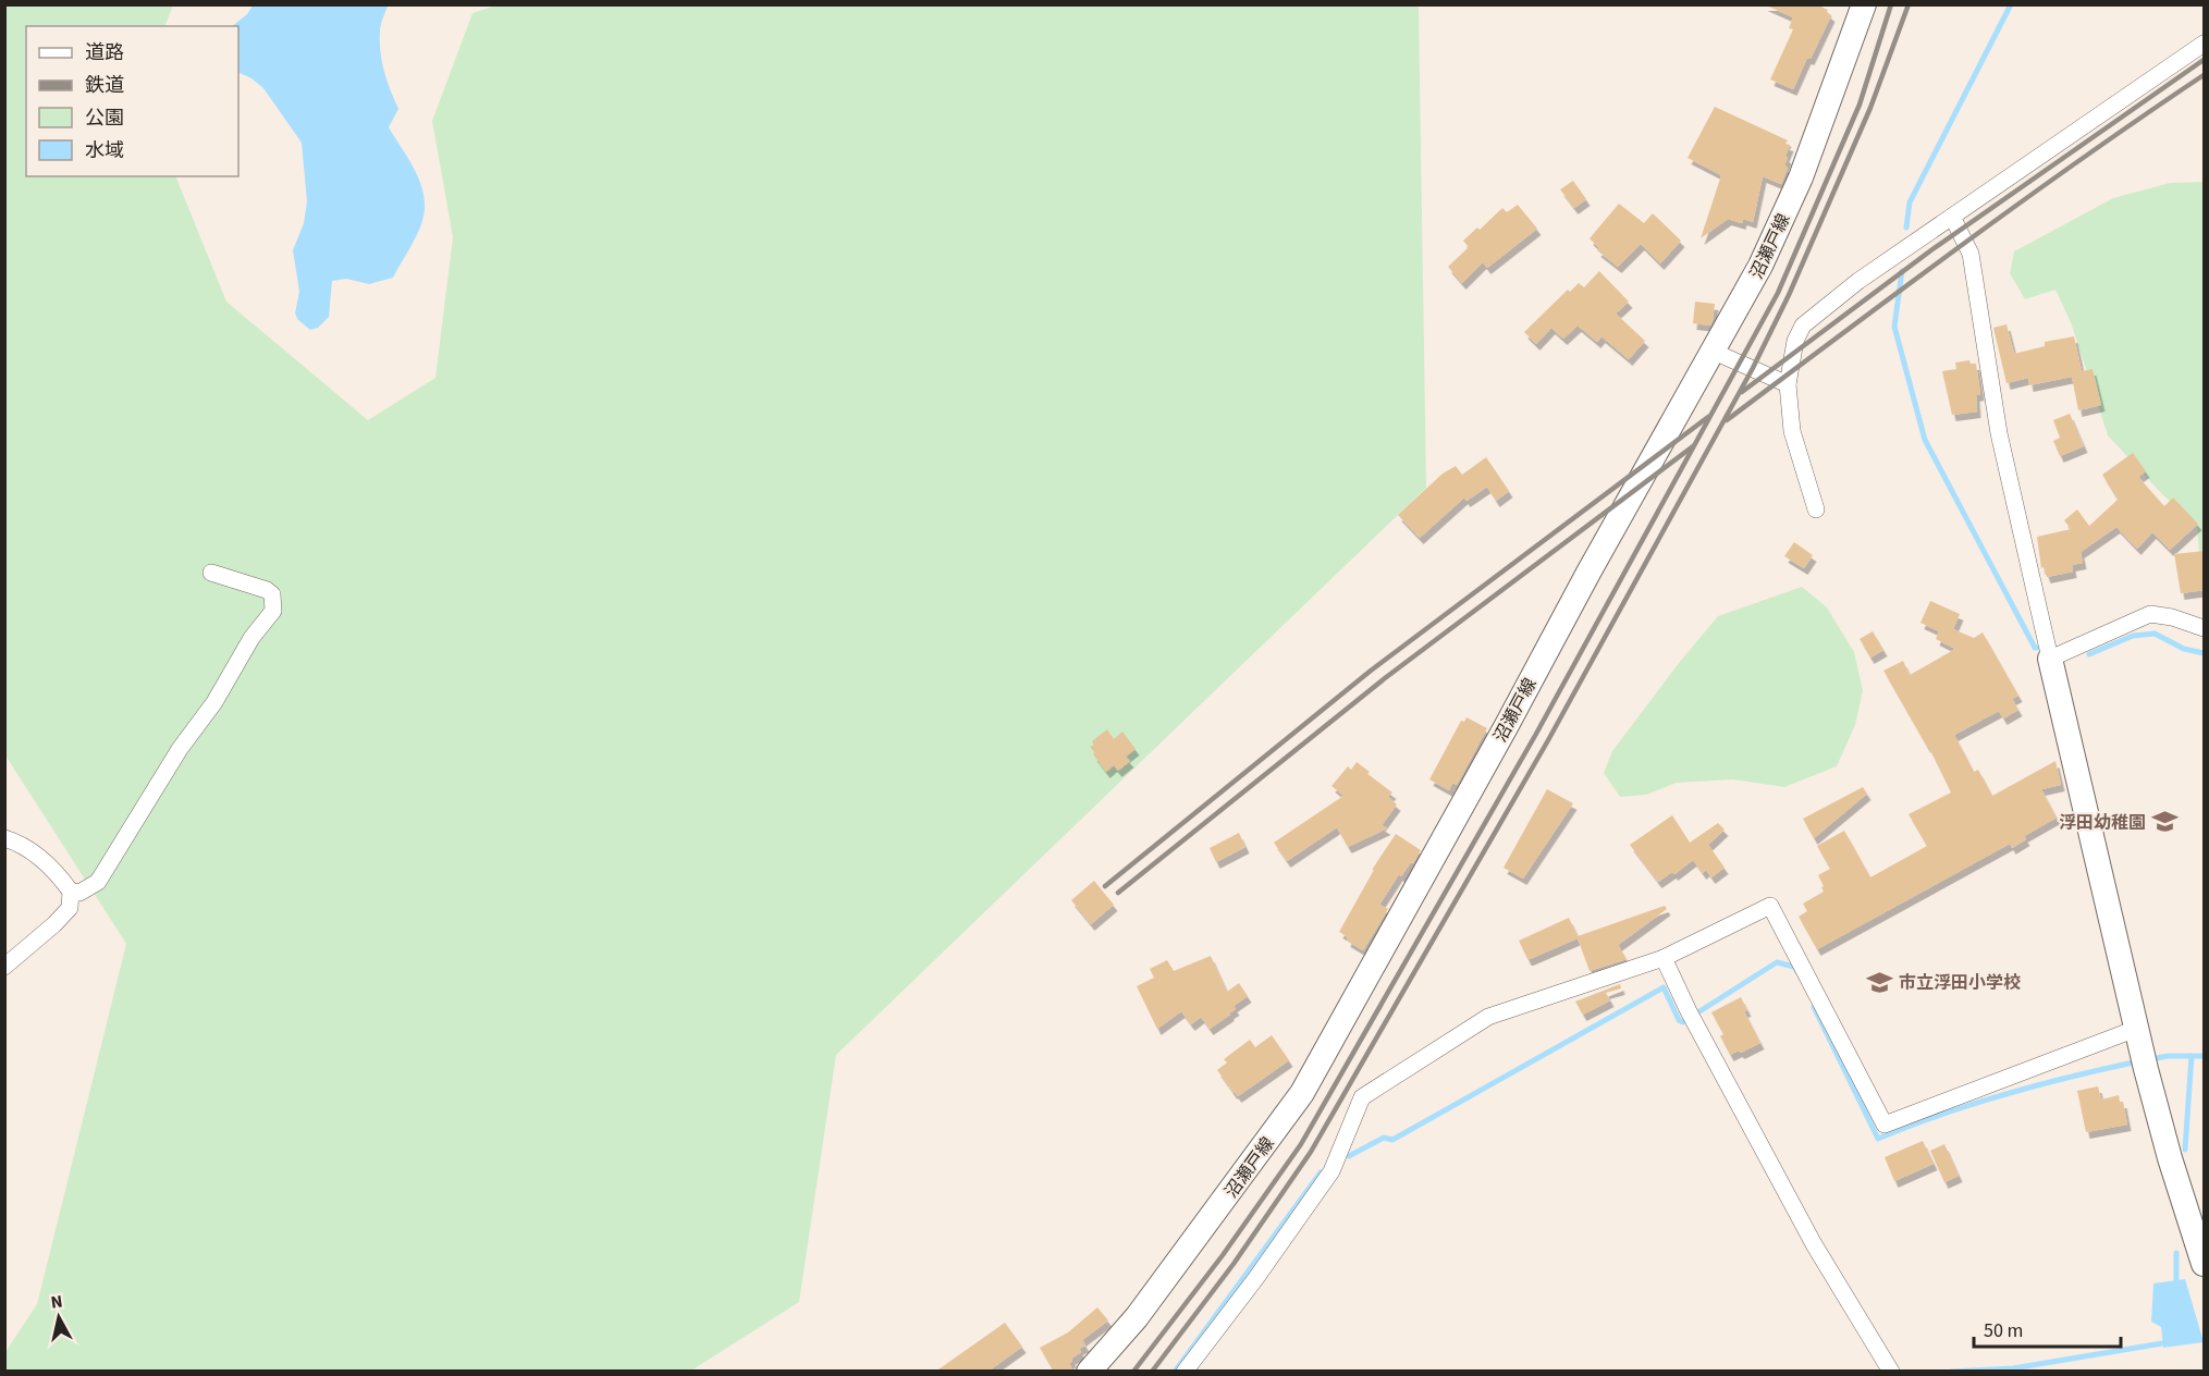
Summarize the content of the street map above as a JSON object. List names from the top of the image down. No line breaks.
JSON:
{"streets":{"main road":["沼瀬戸線"]},"places":{"school or university":["浮田幼稚園","市立浮田小学校"]},"legend":["道路","鉄道","公園","水域"],"scale_bar":"50 m","north":"top"}
